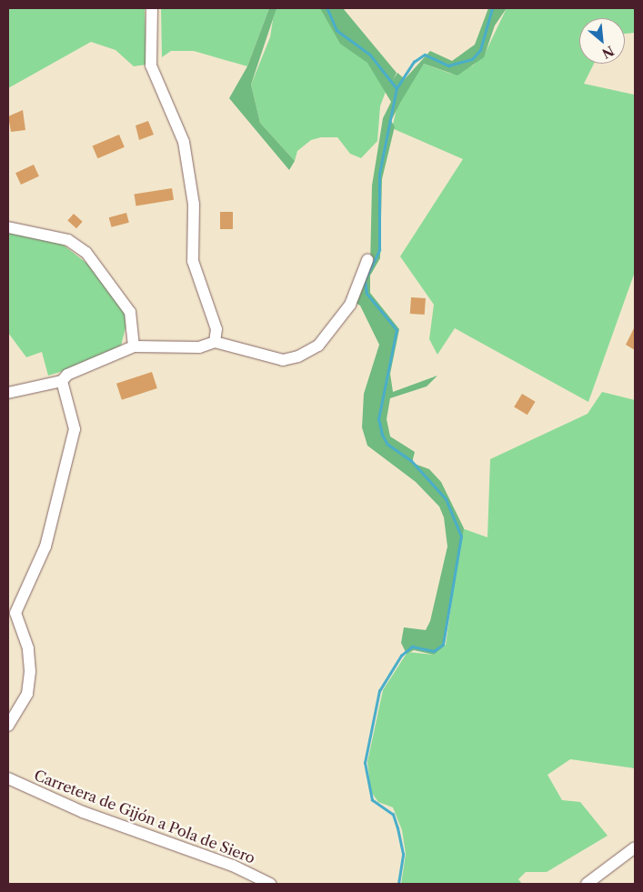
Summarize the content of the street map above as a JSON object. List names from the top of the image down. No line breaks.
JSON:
{"streets":{"street":["Carretera de Gijón a Pola de Siero"]},"north":"bottom right"}
